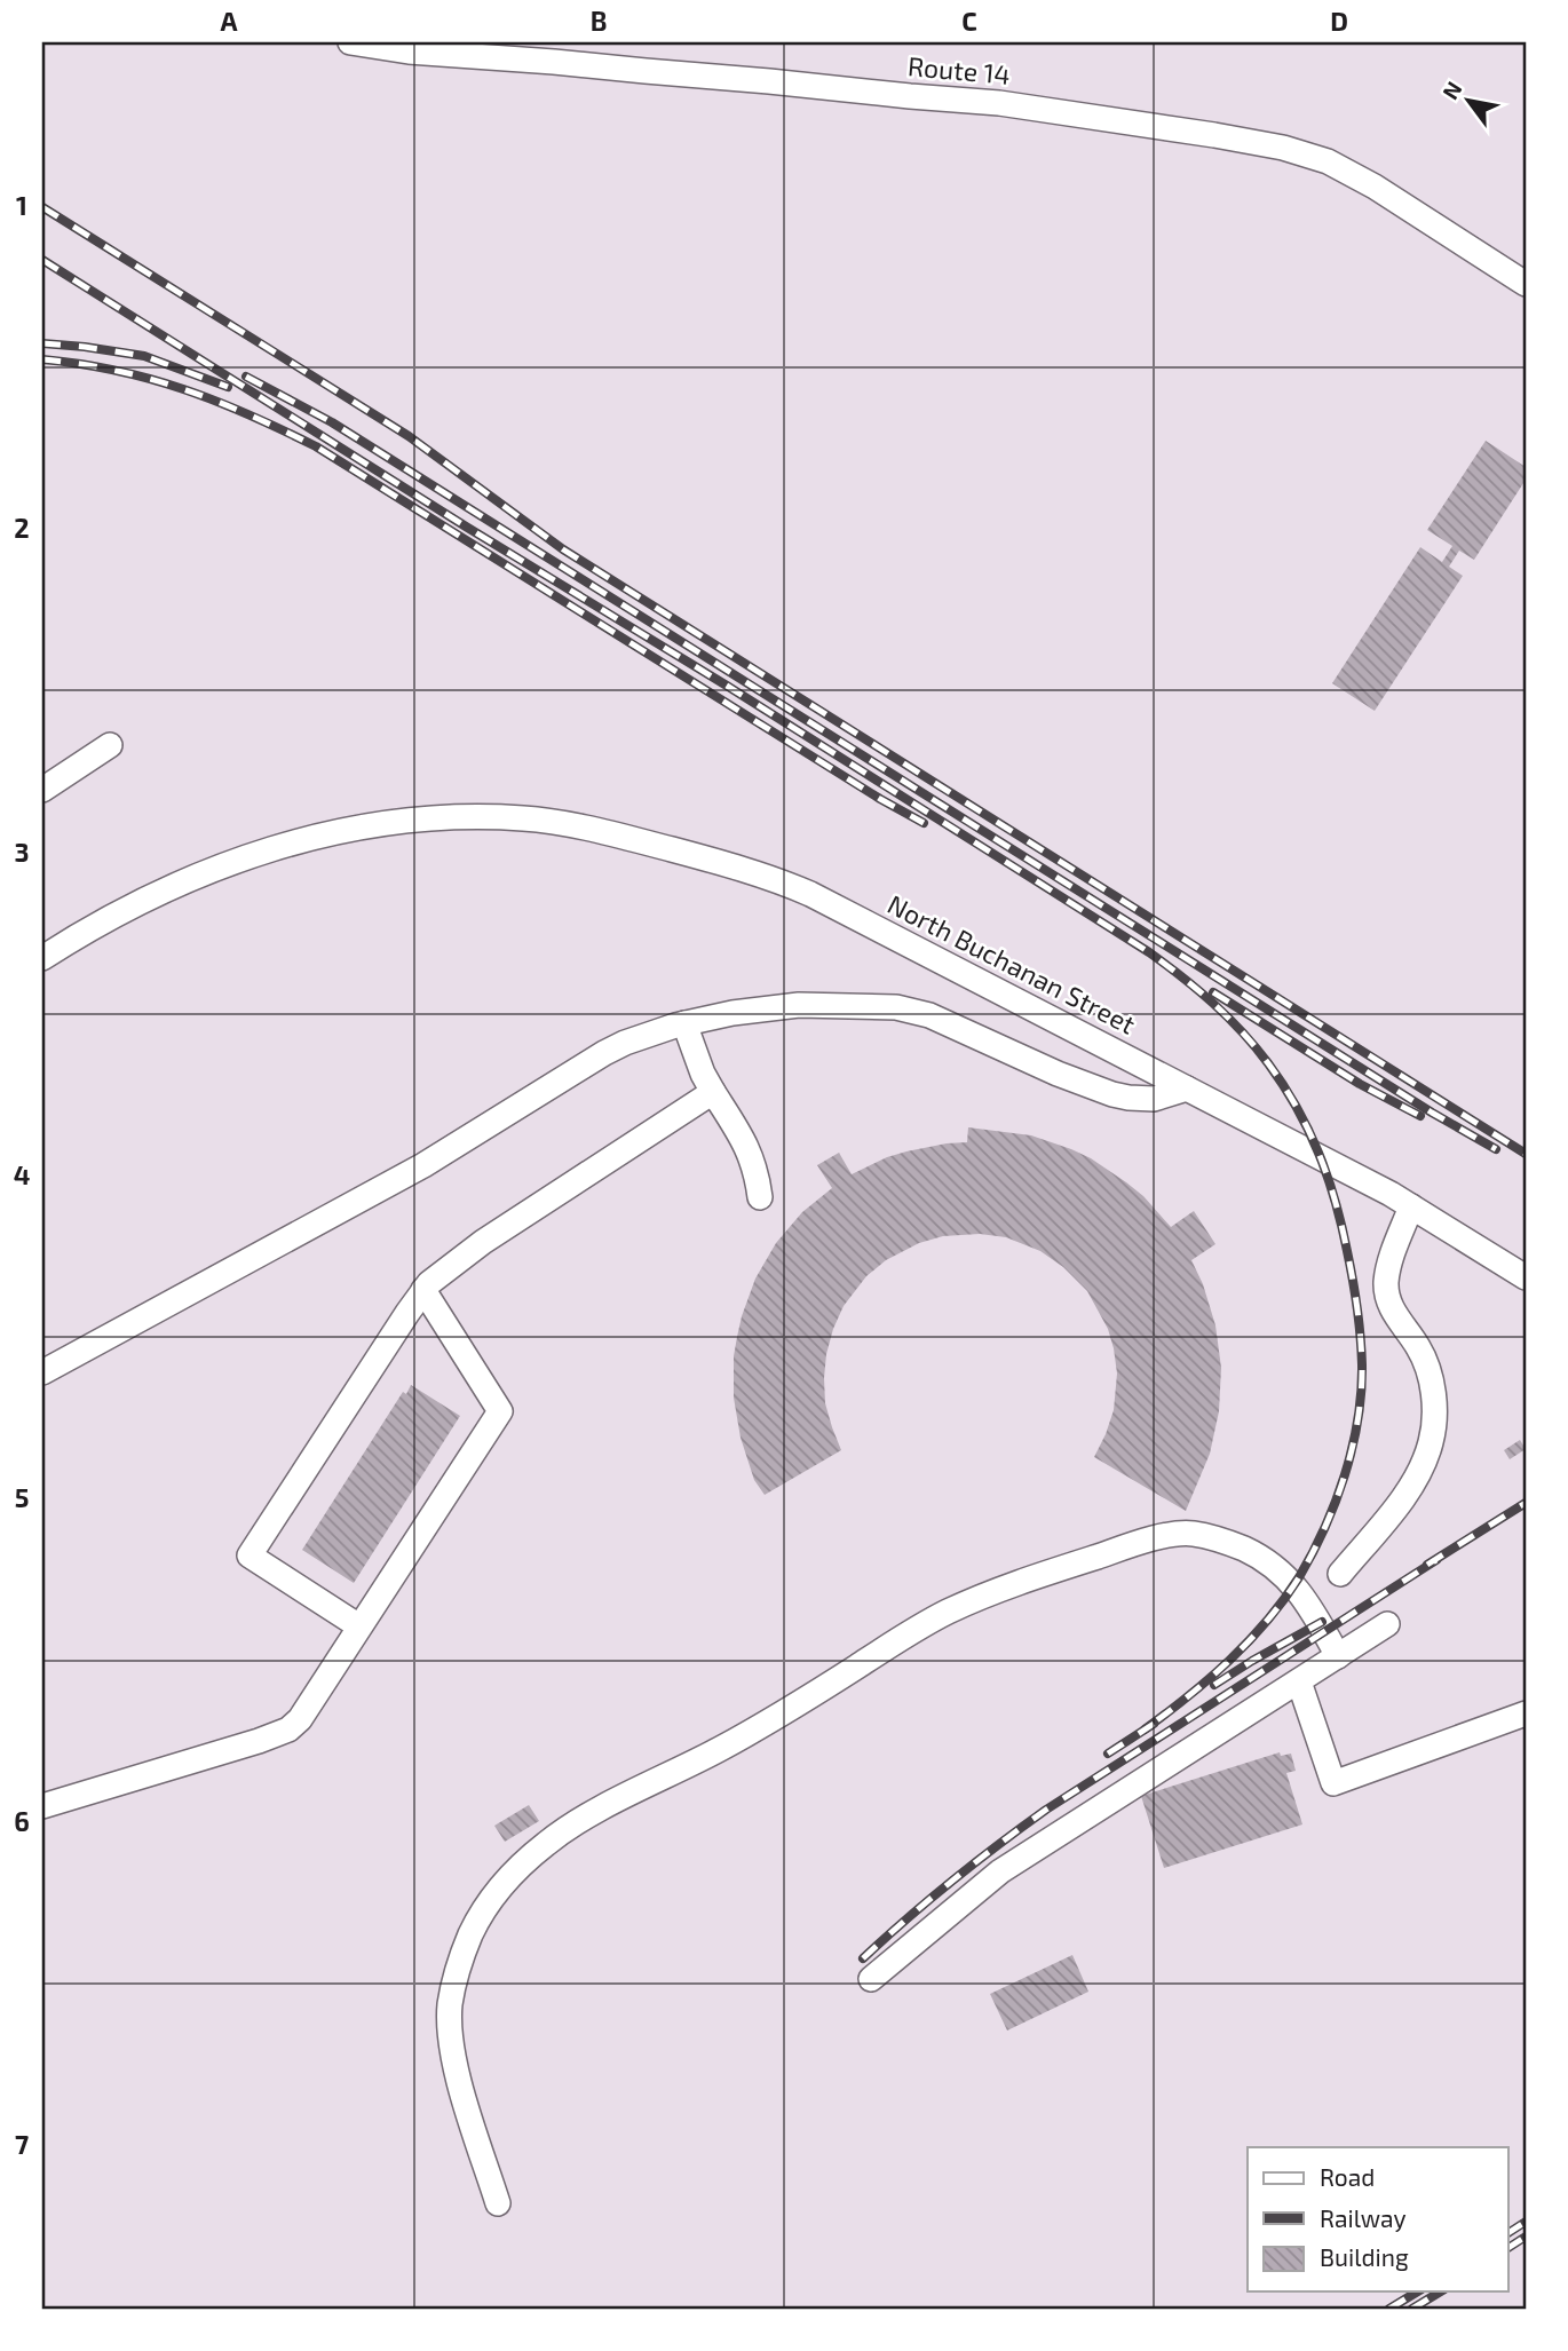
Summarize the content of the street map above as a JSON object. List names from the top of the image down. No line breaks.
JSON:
{"streets":{"street":["Route 14","North Buchanan Street"]},"legend":["Road","Railway","Building"],"north":"top left","grid":{"columns":["A","B","C","D"],"rows":["1","2","3","4","5","6","7"]}}
